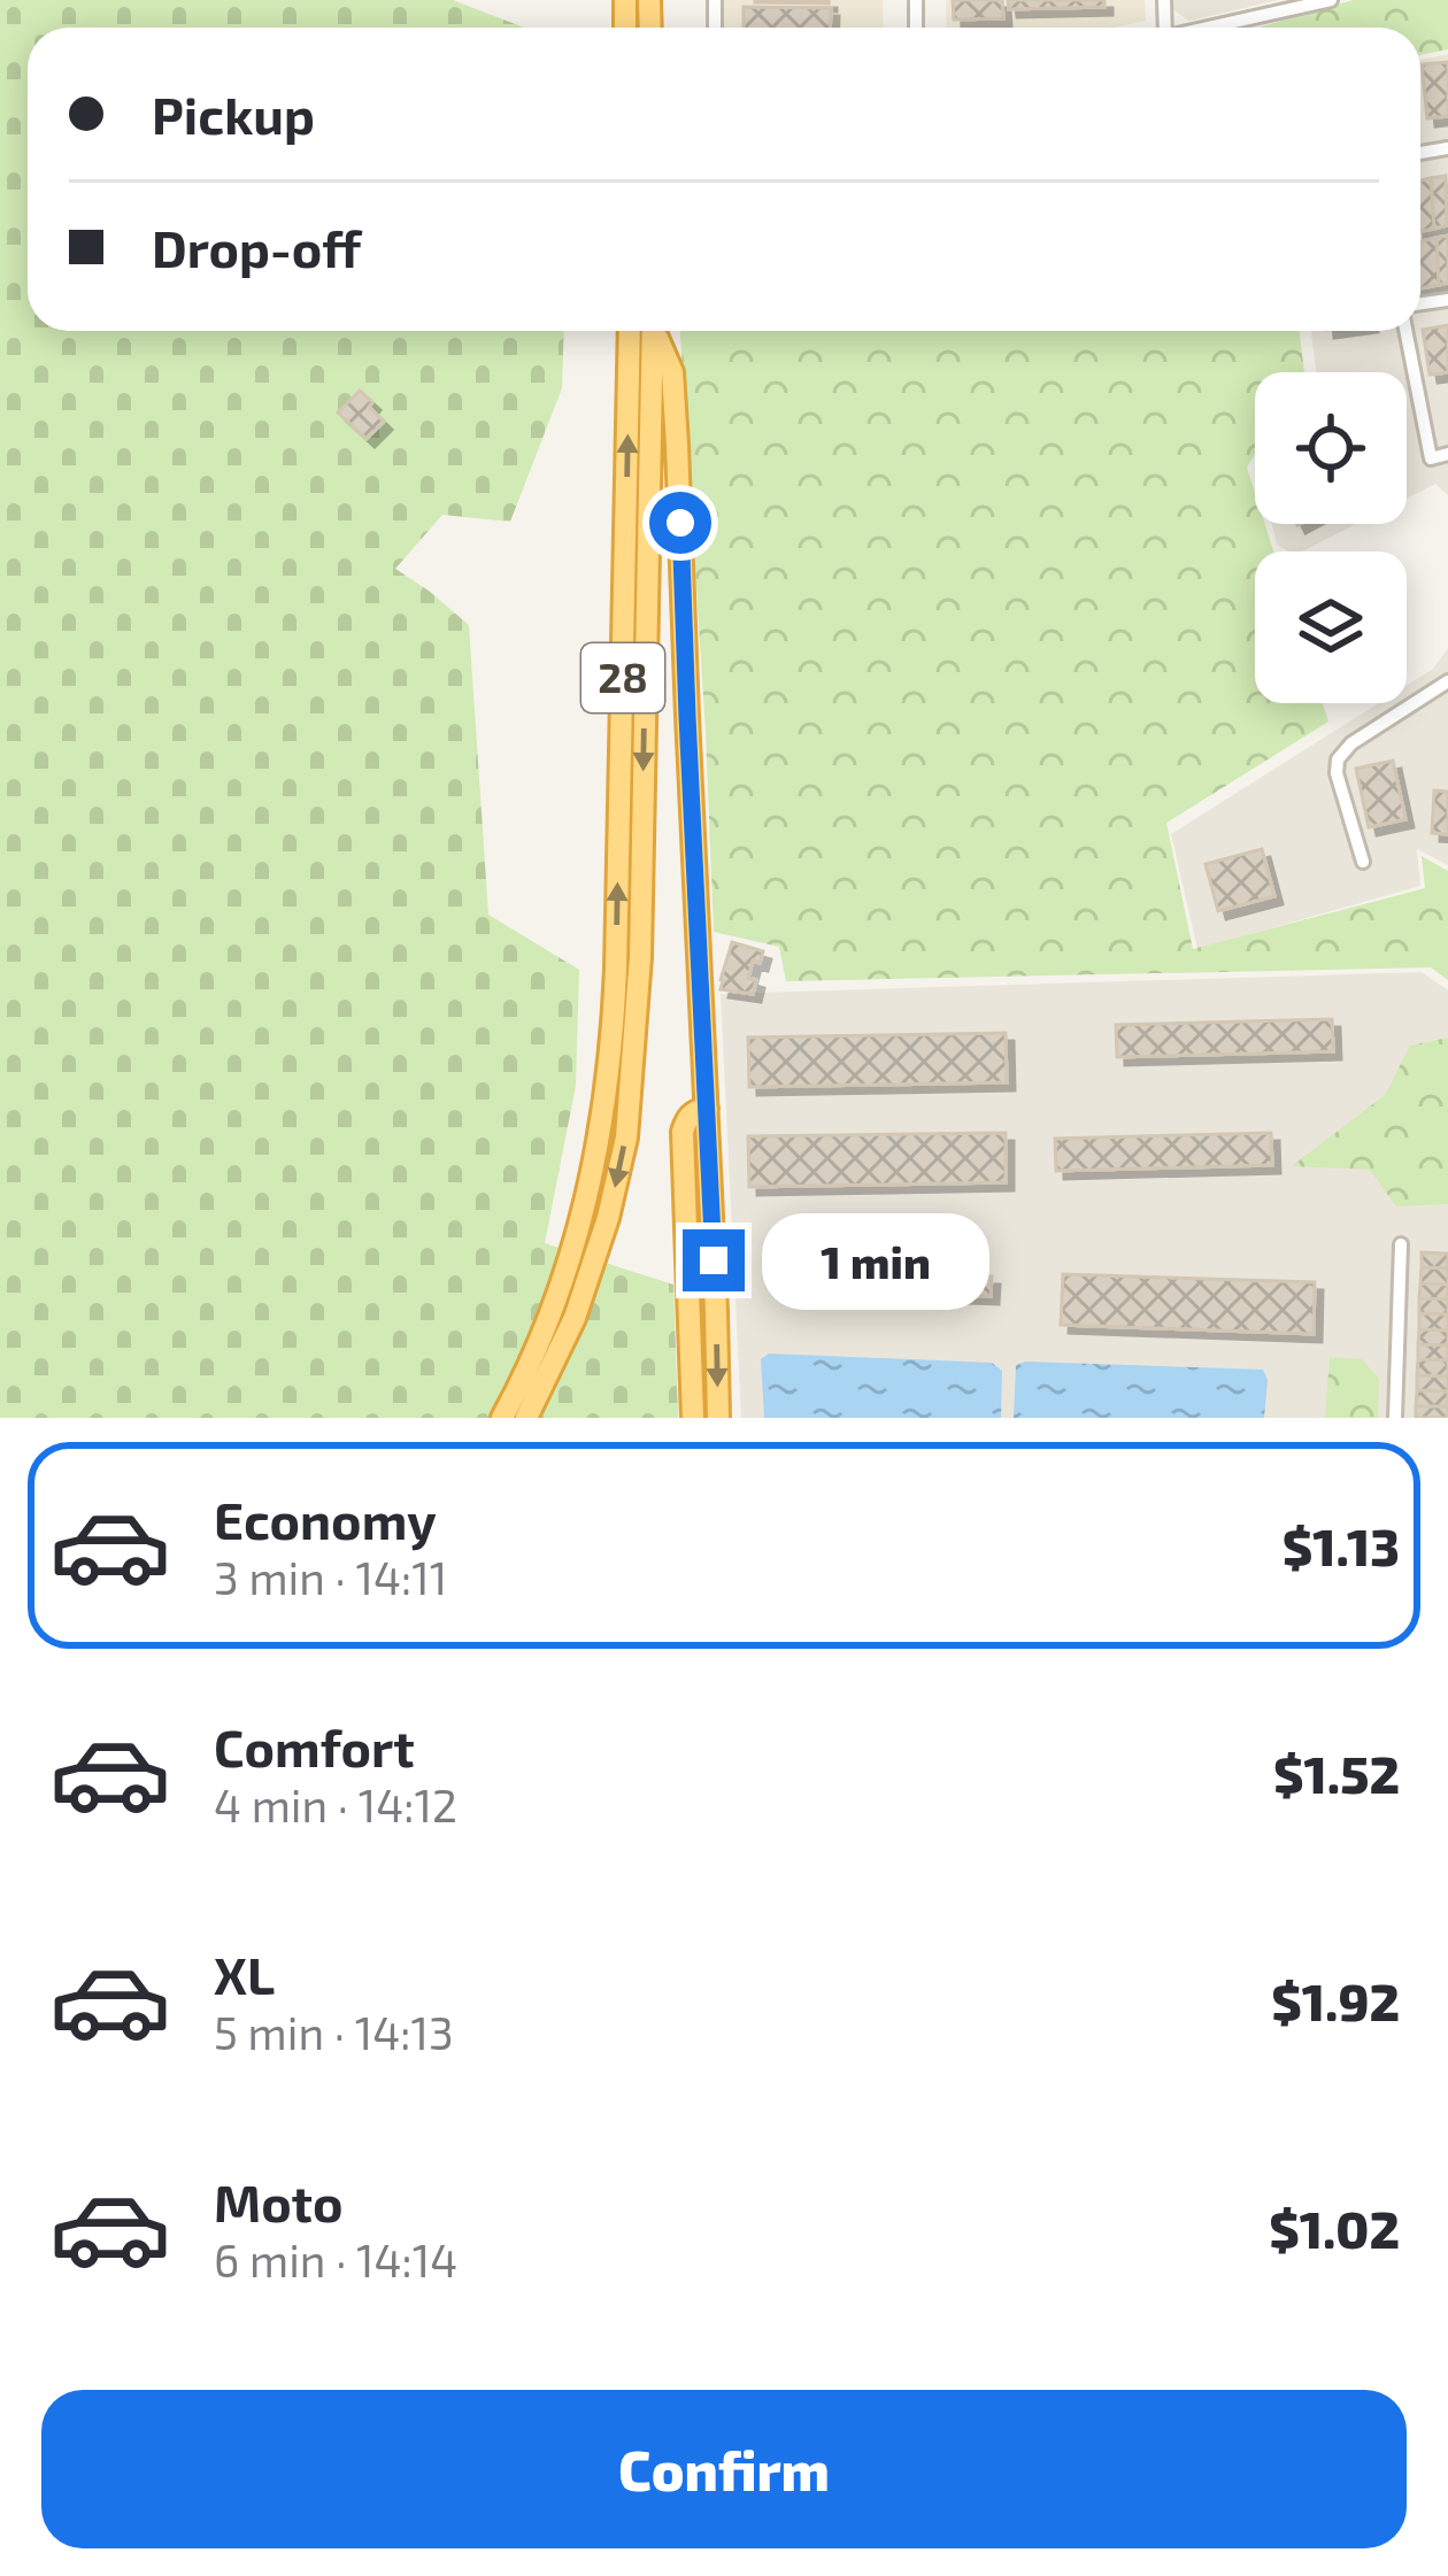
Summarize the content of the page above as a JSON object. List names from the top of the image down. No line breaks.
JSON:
{"streets":{"highway":["28"]},"page":{"banner":["Pickup","Drop-off"],"bubble":"1 min","list":[{"name":"Economy","note":"3 min · 14:11","value":"$1.13"},{"name":"Comfort","note":"4 min · 14:12","value":"$1.52"},{"name":"XL","note":"5 min · 14:13","value":"$1.92"},{"name":"Moto","note":"6 min · 14:14","value":"$1.02"}],"buttons":"Confirm"}}
